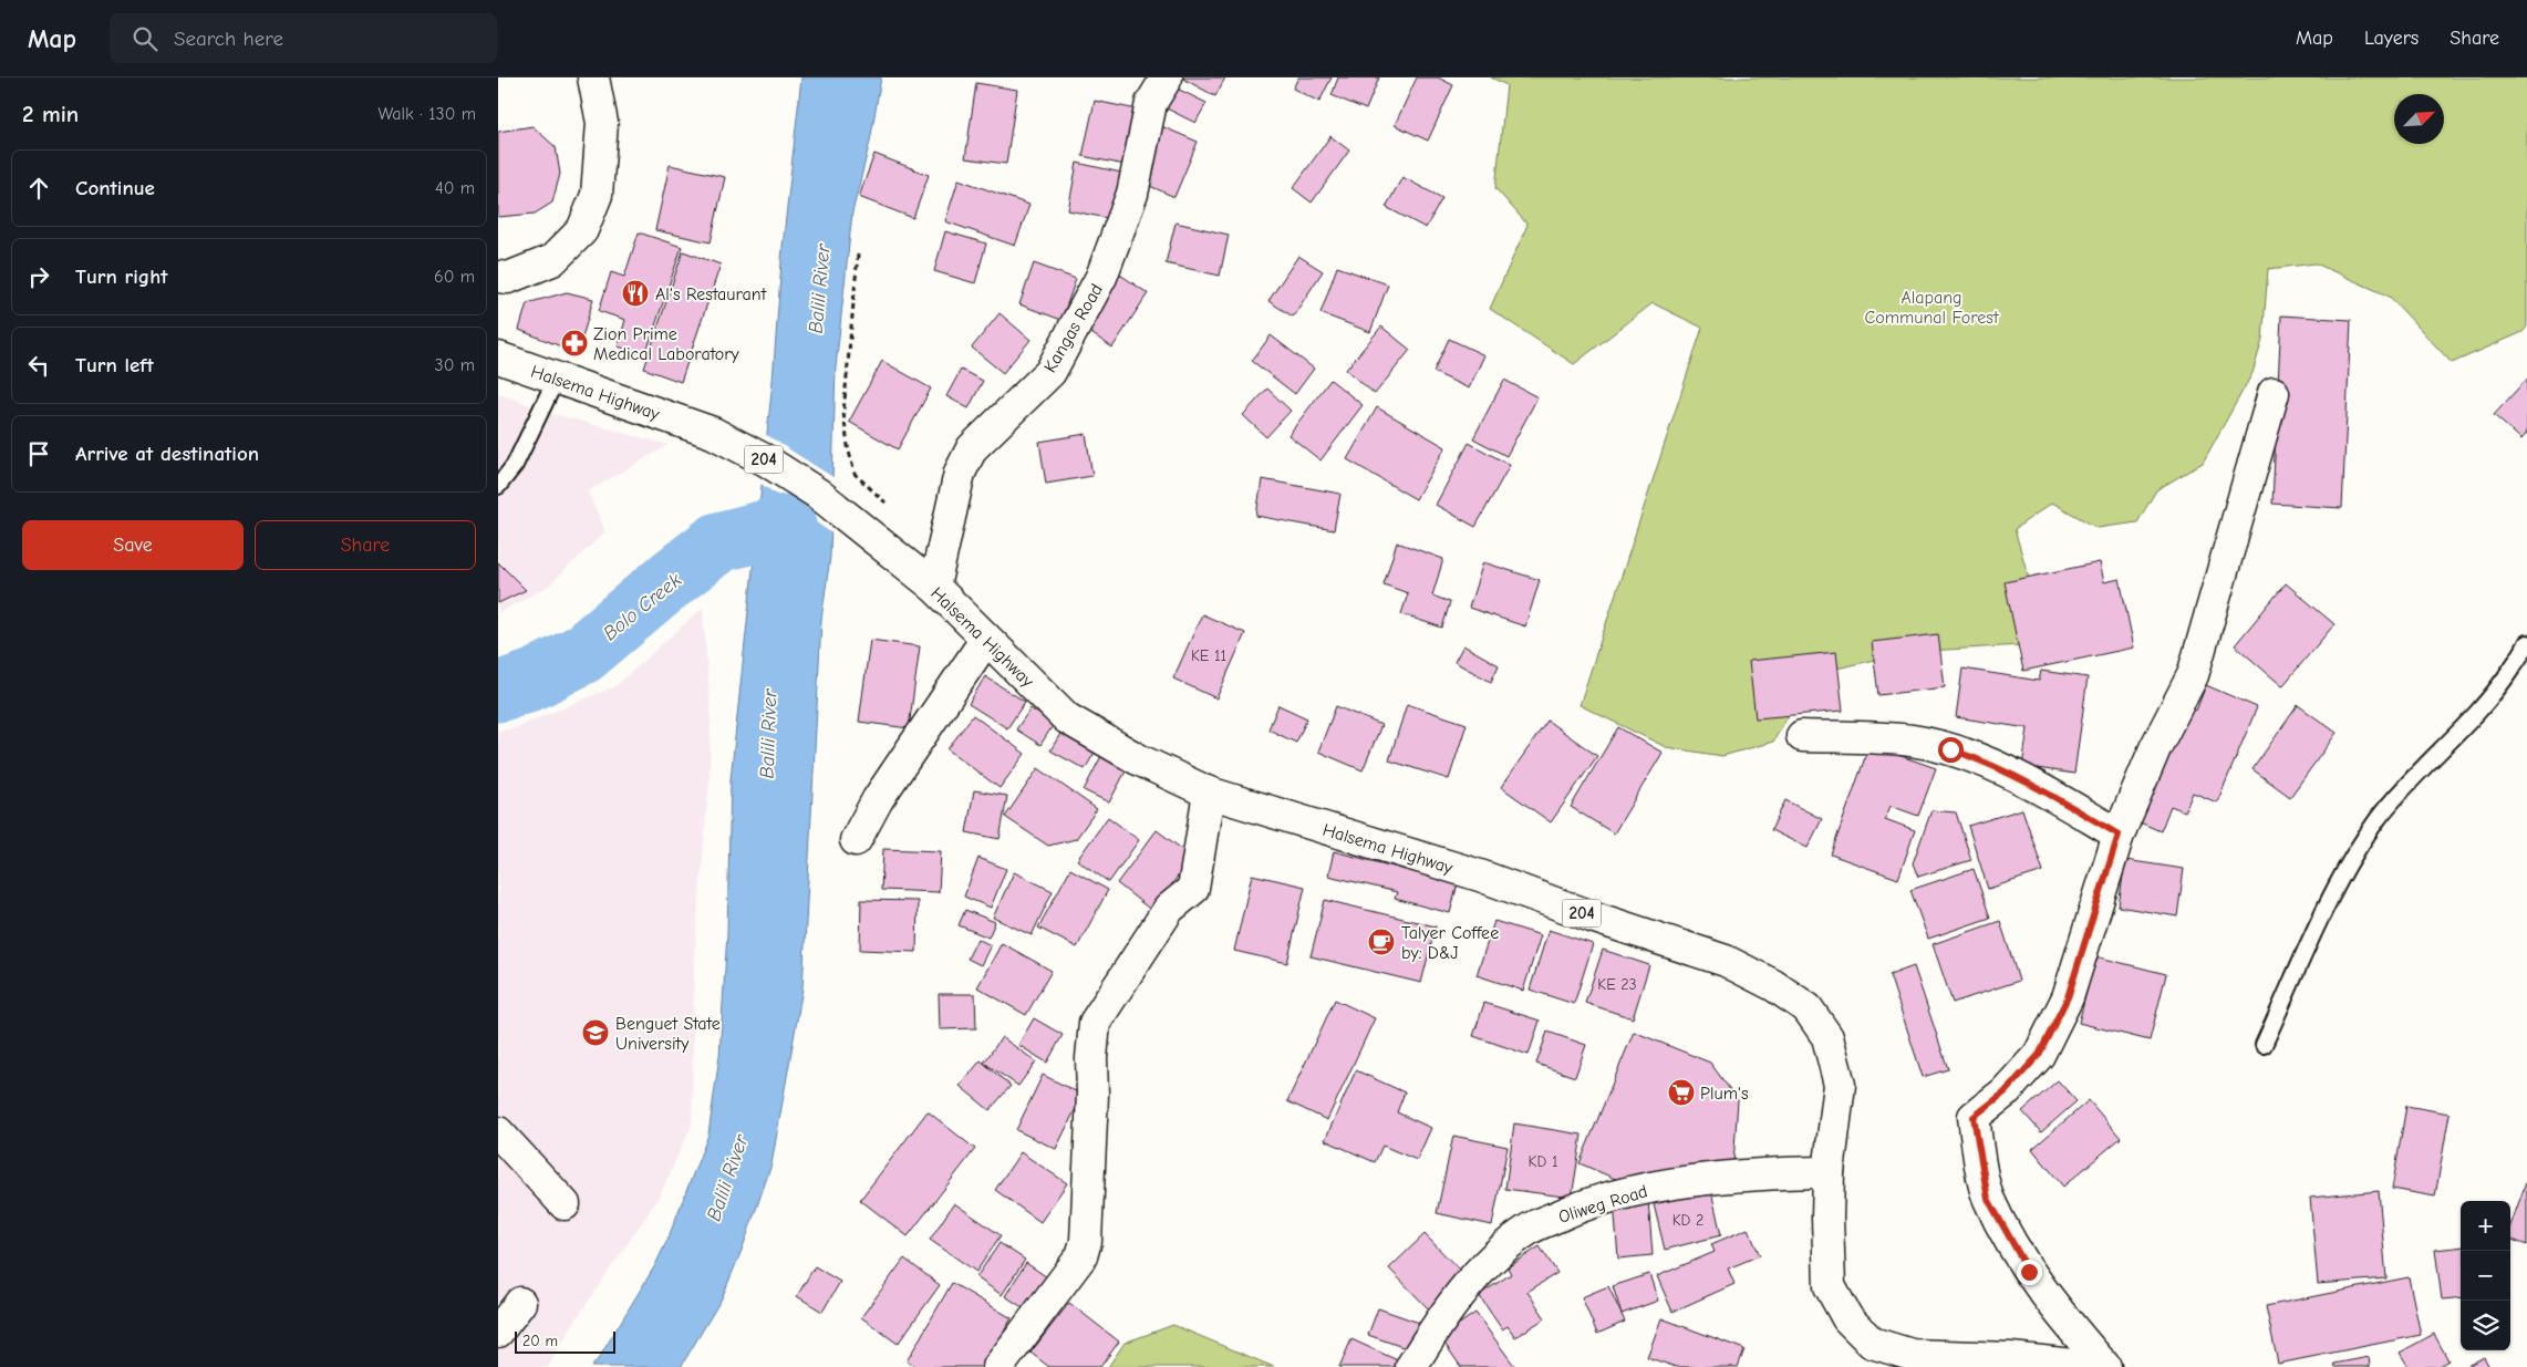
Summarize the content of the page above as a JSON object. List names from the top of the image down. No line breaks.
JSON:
{"streets":{"main road":["Kangas Road","Halsema Highway","204","Oliweg Road"]},"crossings":[["Kangas Road","Halsema Highway"],["Halsema Highway","Oliweg Road"]],"water":["Balili River","Bolo Creek"],"parks":["Alapang Communal Forest"],"places":{"restaurant":["Al's Restaurant"],"pharmacy":["Zion Prime Medical Laboratory"],"cafe":["Talyer Coffee by: D&J"],"school or university":["Benguet State University"],"supermarket":["Plum's"]},"house_numbers":["KE 11","KE 23","KD 1","KD 2"],"scale_bar":"20 m","north":"top right","page":{"header":"Map","search":"Search here","nav":["Map","Layers","Share"],"heading":["2 min","Walk · 130 m"],"list":[["Continue","40 m"],["Turn right","60 m"],["Turn left","30 m"],"Arrive at destination"],"buttons":["Save","Share"],"map_buttons":["+","−"],"scale":"20 m"}}
